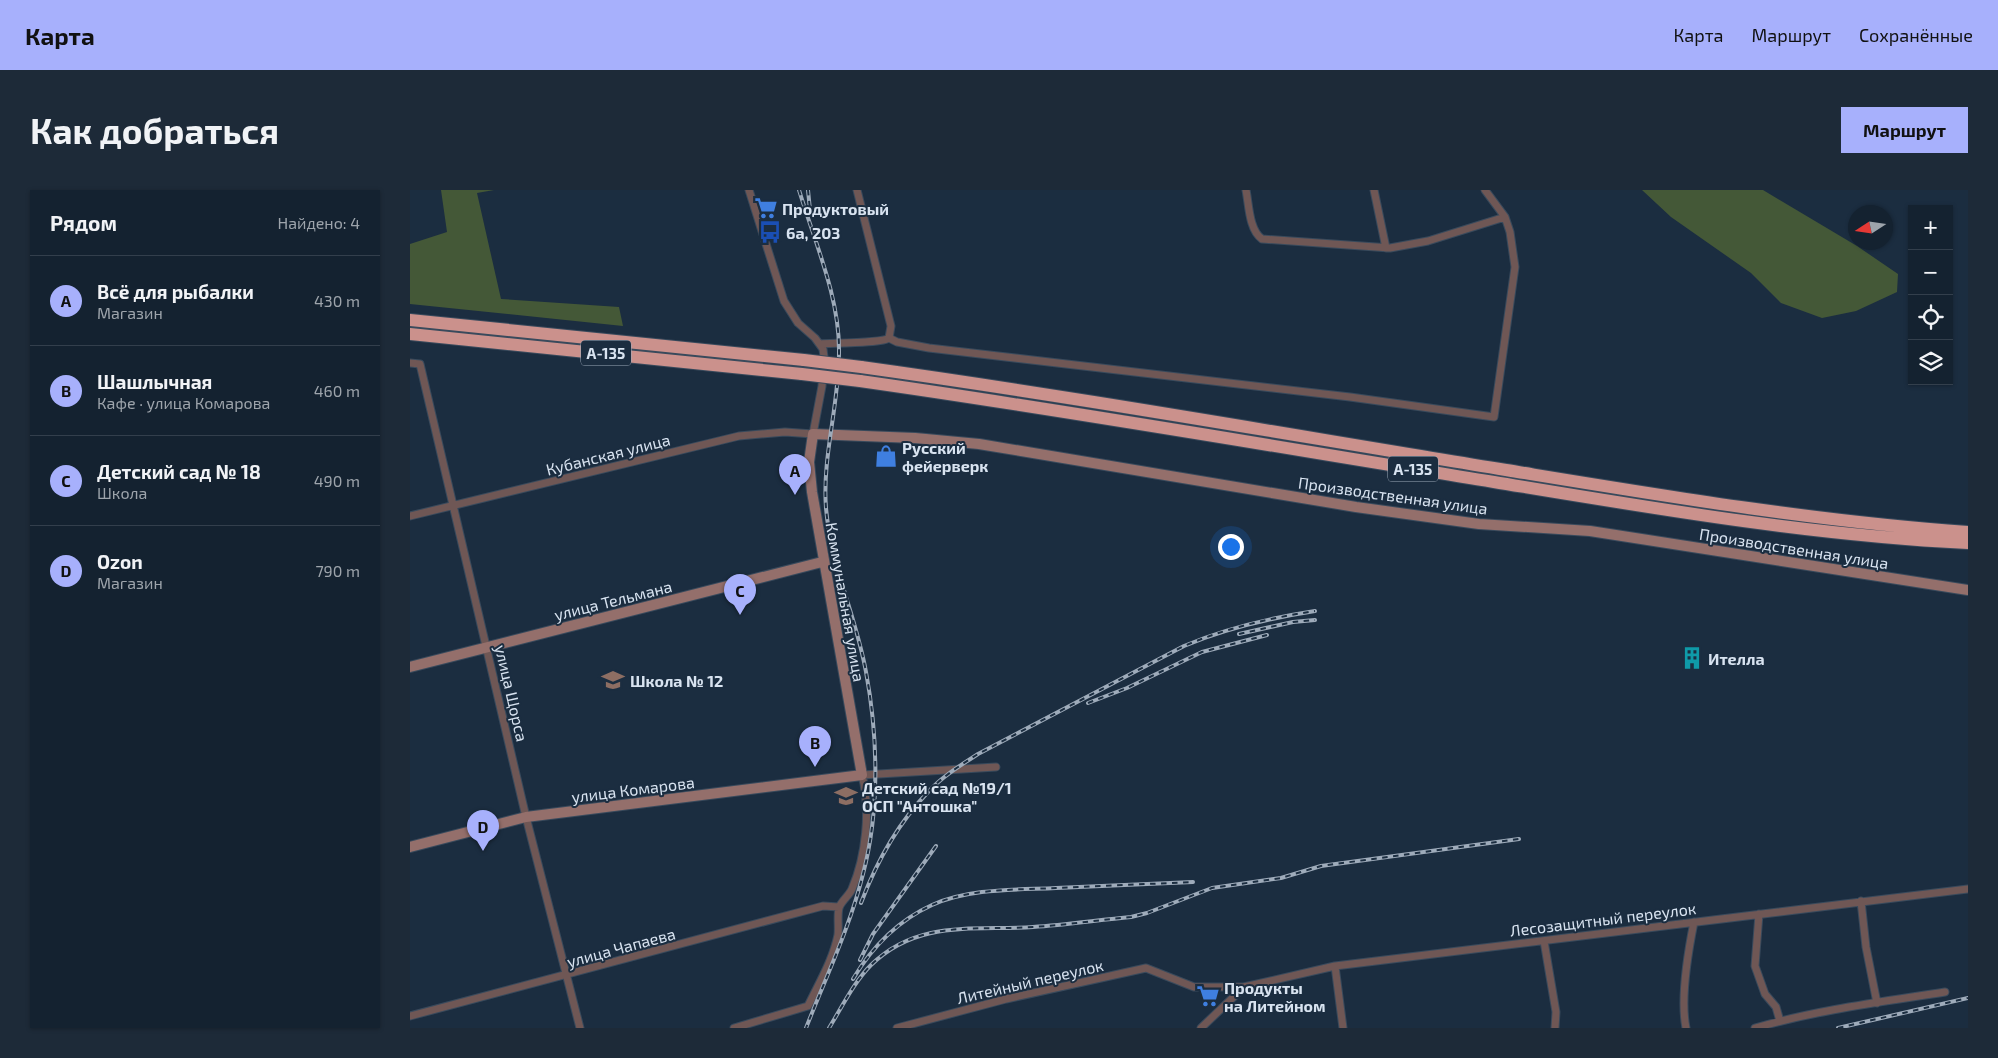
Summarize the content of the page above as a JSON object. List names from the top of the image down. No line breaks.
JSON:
{"streets":{"highway":["А-135"],"street":["Кубанская улица","Производственная улица","улица Тельмана","Коммунальная улица","улица Щорса","улица Комарова","Лесозащитный переулок","улица Чапаева","Литейный переулок"]},"crossings":[["Кубанская улица","Производственная улица"],["Кубанская улица","Коммунальная улица"],["Кубанская улица","улица Щорса"],["Производственная улица","Коммунальная улица"],["улица Тельмана","Коммунальная улица"],["улица Тельмана","улица Щорса"],["Коммунальная улица","улица Комарова"],["улица Щорса","улица Комарова"],["улица Щорса","улица Чапаева"],["Лесозащитный переулок","Литейный переулок"]],"places":{"supermarket":["Продуктовый","Продукты на Литейном"],"bus stop":["6a, 203"],"shop":["Русский фейерверк"],"building":["Ителла"],"school or university":["Школа № 12","Детский сад №19/1 ОСП \"Антошка\""]},"north":"left","page":{"header":"Карта","nav":["Карта","Маршрут","Сохранённые"],"buttons":"Маршрут","title":"Как добраться","heading":["Рядом","Найдено: 4"],"map_buttons":["+","−"],"list":[{"mark":"A","name":"Всё для рыбалки","note":"Магазин","value":"430 m"},{"mark":"B","name":"Шашлычная","note":"Кафе · улица Комарова","value":"460 m"},{"mark":"C","name":"Детский сад № 18","note":"Школа","value":"490 m"},{"mark":"D","name":"Ozon","note":"Магазин","value":"790 m"}],"pins":["A","C","B","D"]}}
